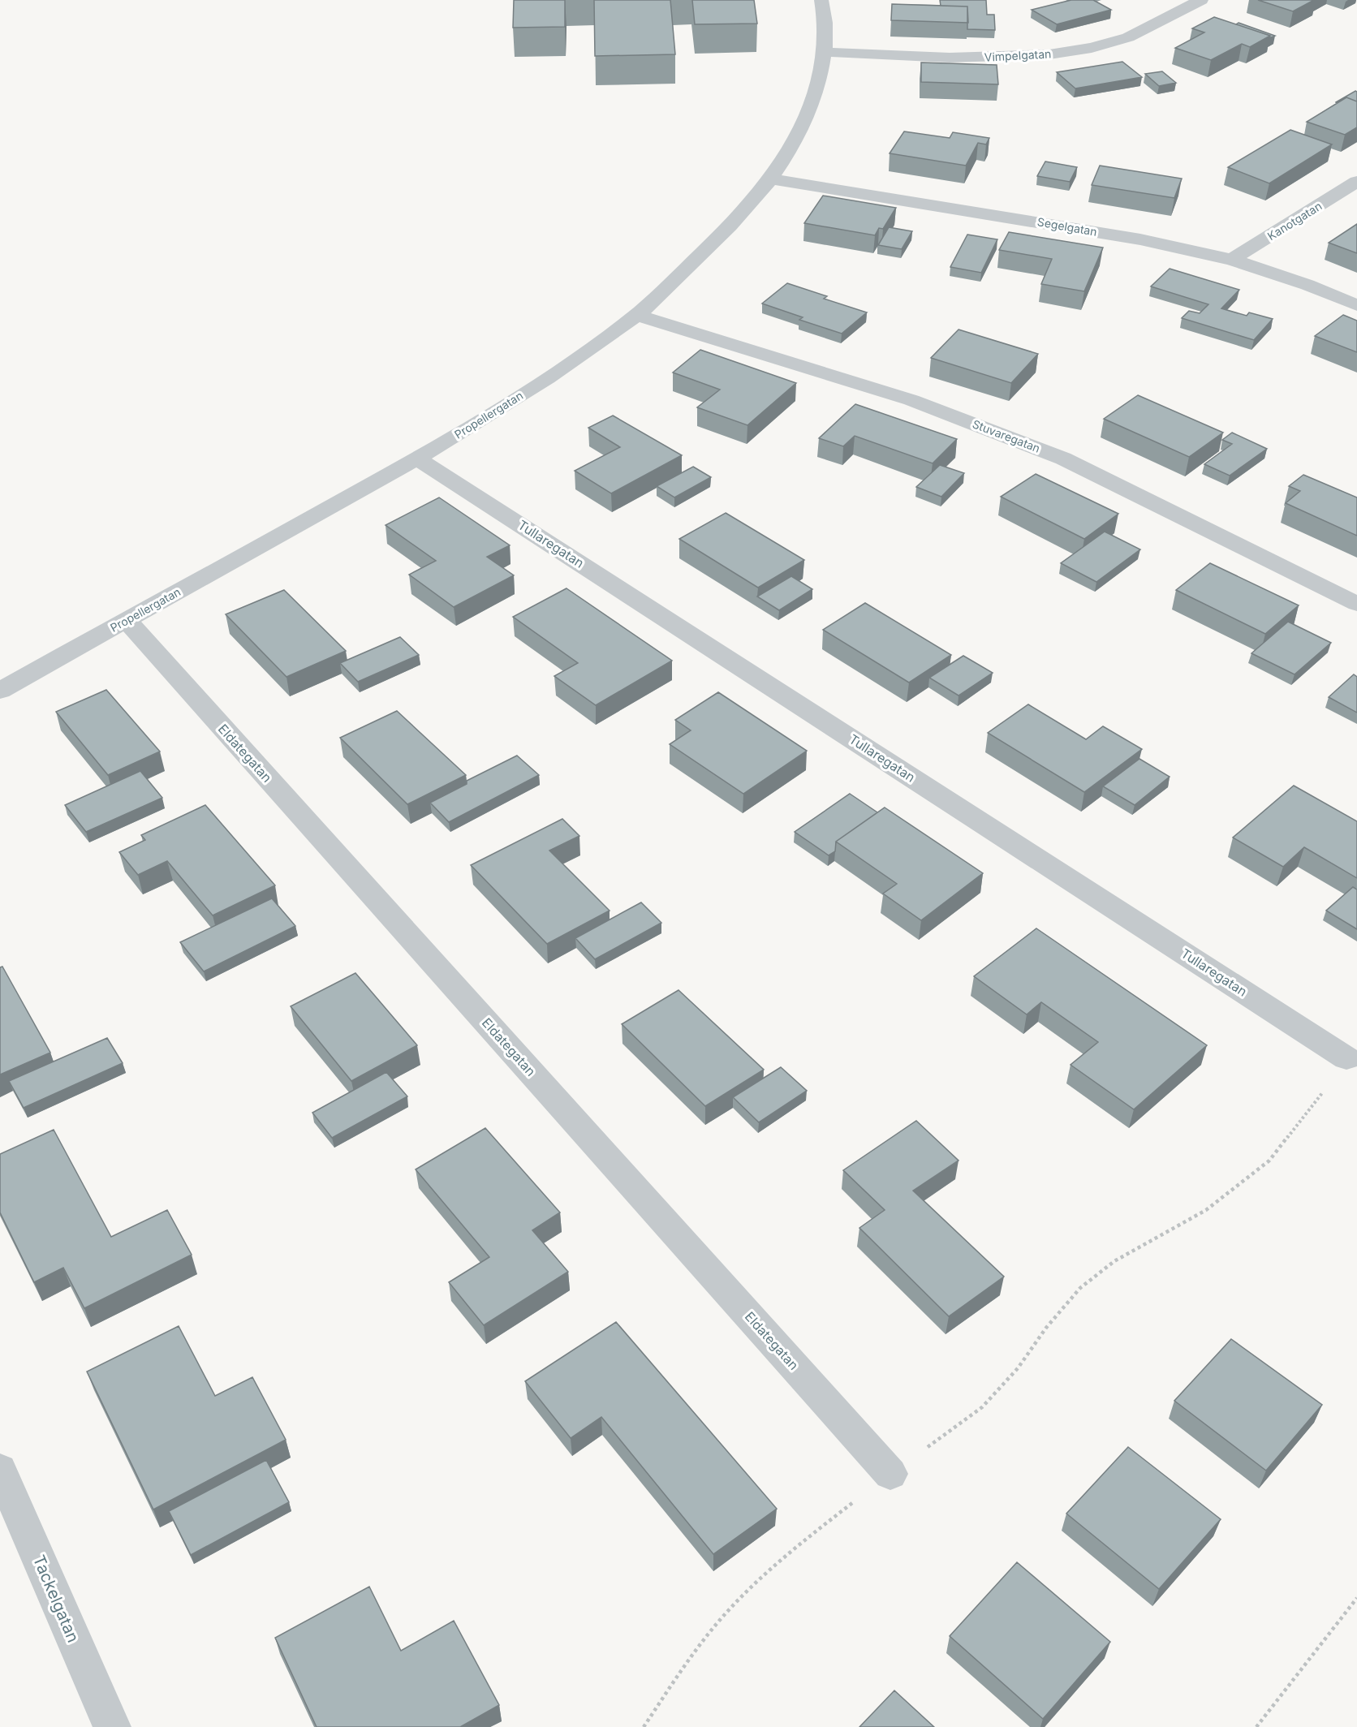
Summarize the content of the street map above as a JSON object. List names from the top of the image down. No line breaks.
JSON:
{"streets":{"street":["Vimpelgatan","Kanotgatan","Segelgatan","Propellergatan","Stuvaregatan","Tullaregatan","Eldategatan","Tackelgatan"]},"crossings":[["Vimpelgatan","Propellergatan"],["Kanotgatan","Segelgatan"],["Segelgatan","Propellergatan"],["Propellergatan","Stuvaregatan"],["Propellergatan","Tullaregatan"],["Propellergatan","Eldategatan"]]}
